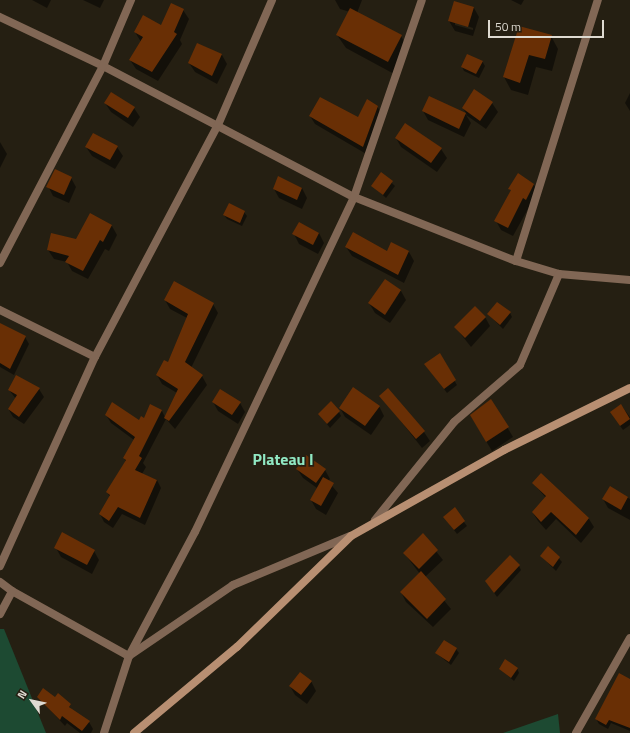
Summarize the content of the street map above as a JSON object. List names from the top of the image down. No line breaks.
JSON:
{"districts":["Plateau I"],"scale_bar":"50 m","north":"top left"}
